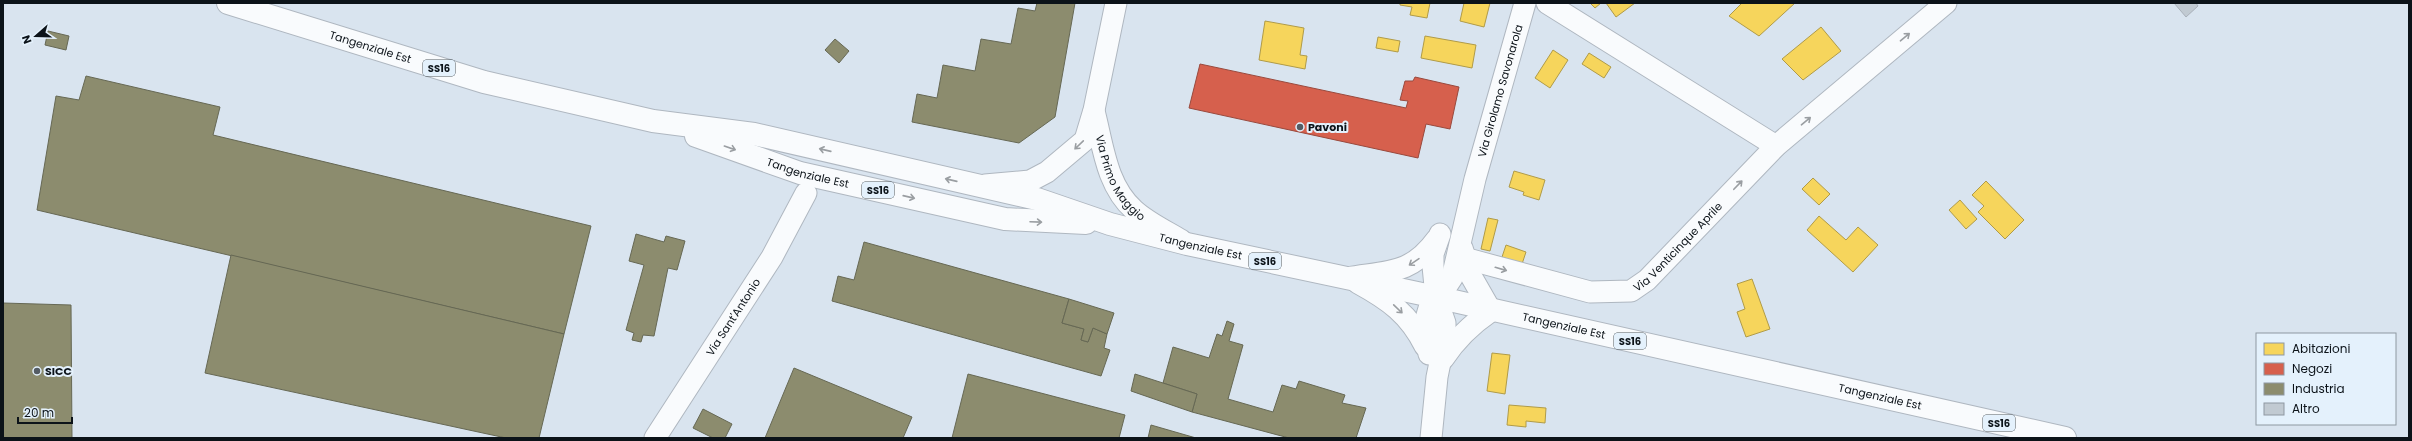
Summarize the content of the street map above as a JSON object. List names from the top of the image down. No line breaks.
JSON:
{"streets":{"main road":["Tangenziale Est","SS16"],"street":["Via Girolamo Savonarola","Via Primo Maggio","Via Venticinque Aprile","Via Sant'Antonio"]},"crossings":[["Tangenziale Est","Via Girolamo Savonarola"],["Tangenziale Est","Via Primo Maggio"],["Via Girolamo Savonarola","Via Venticinque Aprile"]],"one_way":["Via Venticinque Aprile"],"places":["Pavoni","SICC"],"legend":["Abitazioni","Negozi","Industria","Altro"],"scale_bar":"20 m","north":"left"}
